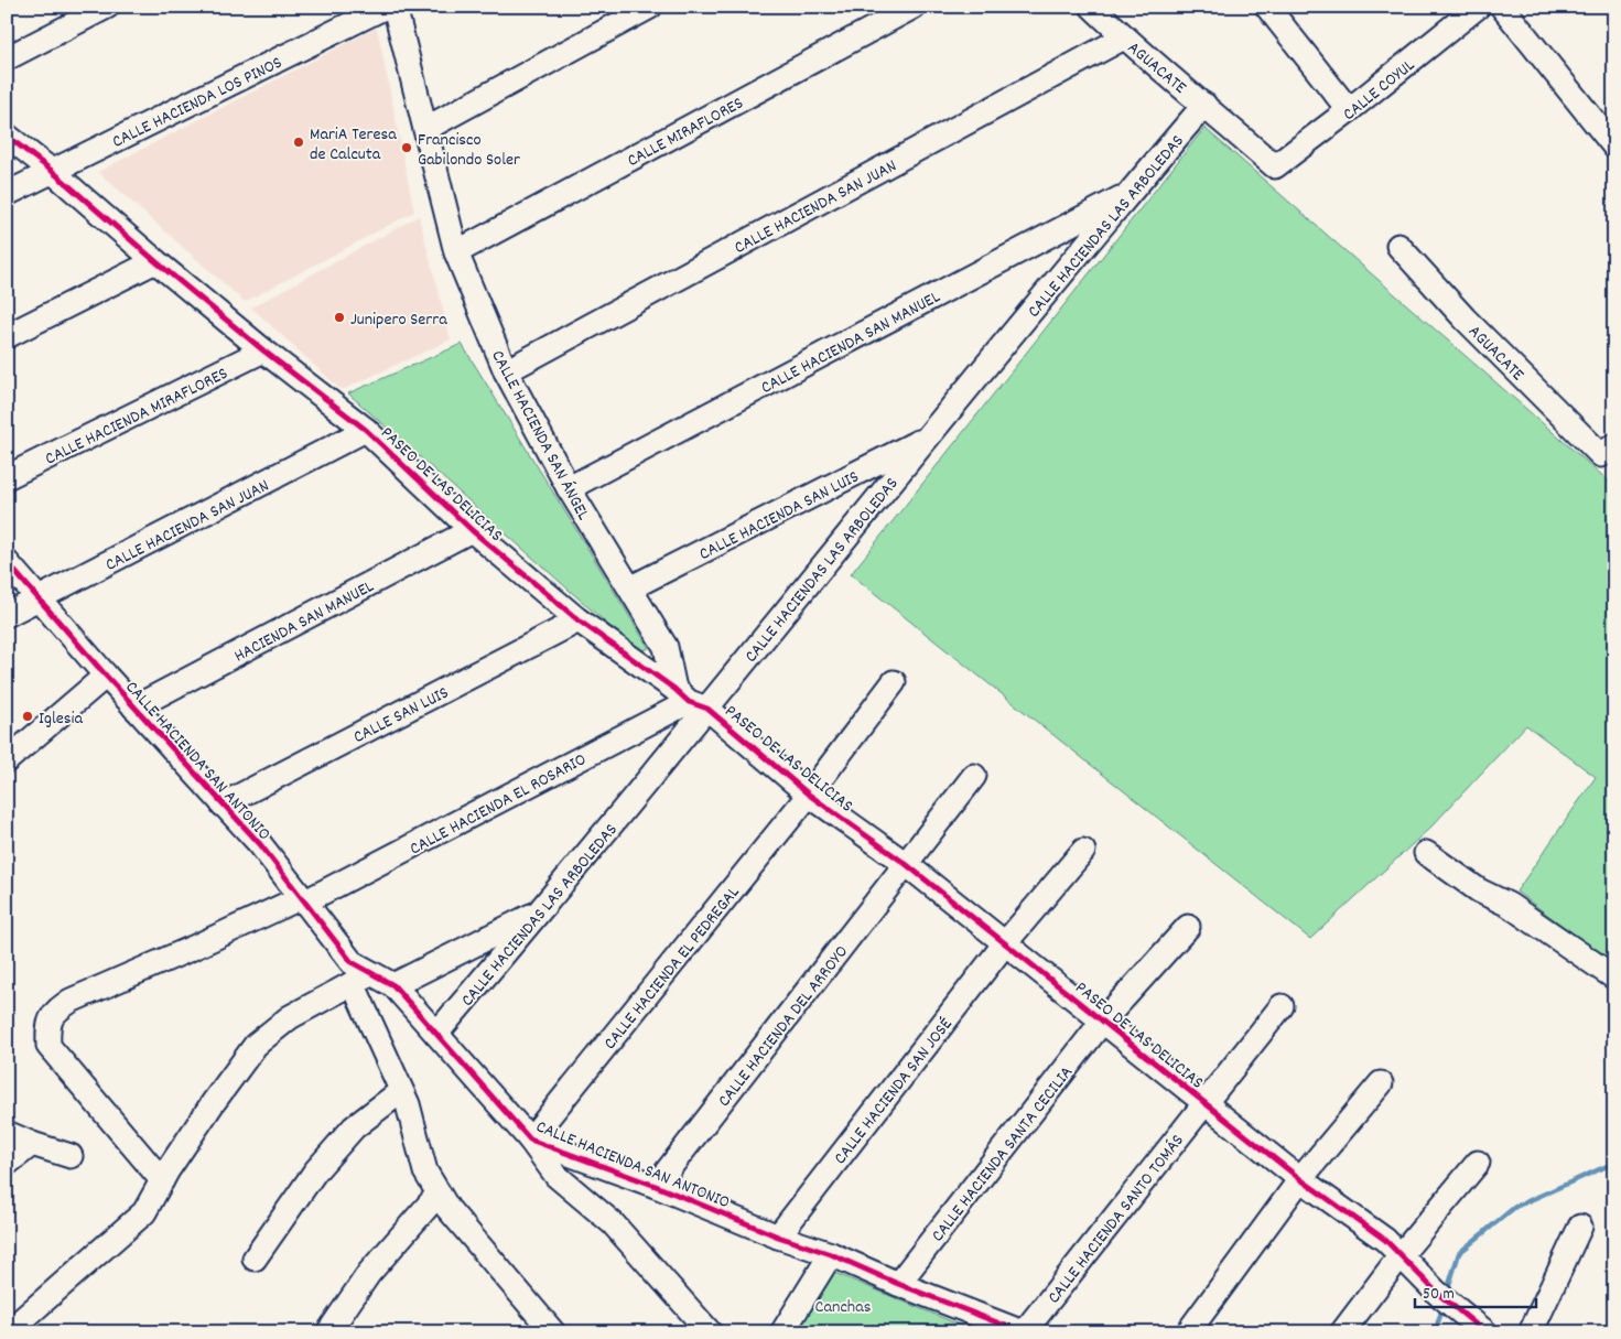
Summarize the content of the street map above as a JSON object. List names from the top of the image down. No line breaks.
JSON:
{"streets":{"street":["AGUACATE","CALLE COYUL","CALLE HACIENDA LOS PINOS","CALLE MIRAFLORES","CALLE HACIENDA SAN JUAN","CALLE HACIENDAS LAS ARBOLEDAS","CALLE HACIENDA SAN MANUEL","CALLE HACIENDA MIRAFLORES","CALLE HACIENDA SAN ÁNGEL","PASEO DE LAS DELICIAS","CALLE HACIENDA SAN LUIS","HACIENDA SAN MANUEL","CALLE SAN LUIS","CALLE HACIENDA SAN ANTONIO","CALLE HACIENDA EL ROSARIO","CALLE HACIENDA EL PEDREGAL","CALLE HACIENDA DEL ARROYO","CALLE HACIENDA SAN JOSÉ","CALLE HACIENDA SANTA CECILIA","CALLE HACIENDA SANTO TOMÁS"]},"crossings":[["AGUACATE","CALLE COYUL"],["AGUACATE","CALLE HACIENDA SAN JUAN"],["AGUACATE","CALLE HACIENDAS LAS ARBOLEDAS"],["CALLE HACIENDA LOS PINOS","PASEO DE LAS DELICIAS"],["CALLE MIRAFLORES","CALLE HACIENDA SAN ÁNGEL"],["CALLE HACIENDA SAN JUAN","CALLE HACIENDA SAN ÁNGEL"],["CALLE HACIENDA SAN JUAN","PASEO DE LAS DELICIAS"],["CALLE HACIENDA SAN JUAN","CALLE HACIENDA SAN ANTONIO"],["CALLE HACIENDAS LAS ARBOLEDAS","CALLE HACIENDA SAN MANUEL"],["CALLE HACIENDAS LAS ARBOLEDAS","CALLE HACIENDA SAN ÁNGEL"],["CALLE HACIENDAS LAS ARBOLEDAS","PASEO DE LAS DELICIAS"],["CALLE HACIENDAS LAS ARBOLEDAS","CALLE HACIENDA SAN LUIS"],["CALLE HACIENDAS LAS ARBOLEDAS","CALLE HACIENDA SAN ANTONIO"],["CALLE HACIENDAS LAS ARBOLEDAS","CALLE HACIENDA EL ROSARIO"],["CALLE HACIENDA SAN MANUEL","CALLE HACIENDA SAN ÁNGEL"],["CALLE HACIENDA MIRAFLORES","PASEO DE LAS DELICIAS"],["CALLE HACIENDA SAN ÁNGEL","PASEO DE LAS DELICIAS"],["CALLE HACIENDA SAN ÁNGEL","CALLE HACIENDA SAN LUIS"],["CALLE HACIENDA SAN ÁNGEL","CALLE HACIENDA EL ROSARIO"],["PASEO DE LAS DELICIAS","HACIENDA SAN MANUEL"],["PASEO DE LAS DELICIAS","CALLE SAN LUIS"],["PASEO DE LAS DELICIAS","CALLE HACIENDA EL ROSARIO"],["PASEO DE LAS DELICIAS","CALLE HACIENDA EL PEDREGAL"],["PASEO DE LAS DELICIAS","CALLE HACIENDA DEL ARROYO"],["PASEO DE LAS DELICIAS","CALLE HACIENDA SAN JOSÉ"],["PASEO DE LAS DELICIAS","CALLE HACIENDA SANTA CECILIA"],["PASEO DE LAS DELICIAS","CALLE HACIENDA SANTO TOMÁS"],["HACIENDA SAN MANUEL","CALLE HACIENDA SAN ANTONIO"],["CALLE SAN LUIS","CALLE HACIENDA SAN ANTONIO"],["CALLE HACIENDA SAN ANTONIO","CALLE HACIENDA EL ROSARIO"],["CALLE HACIENDA SAN ANTONIO","CALLE HACIENDA EL PEDREGAL"],["CALLE HACIENDA SAN ANTONIO","CALLE HACIENDA DEL ARROYO"],["CALLE HACIENDA SAN ANTONIO","CALLE HACIENDA SAN JOSÉ"],["CALLE HACIENDA SAN ANTONIO","CALLE HACIENDA SANTA CECILIA"],["CALLE HACIENDA SAN ANTONIO","CALLE HACIENDA SANTO TOMÁS"]],"parks":["Canchas"],"places":["MariA Teresa de Calcuta","Francisco Gabilondo Soler","Junipero Serra","Iglesia"],"scale_bar":"50 m"}
